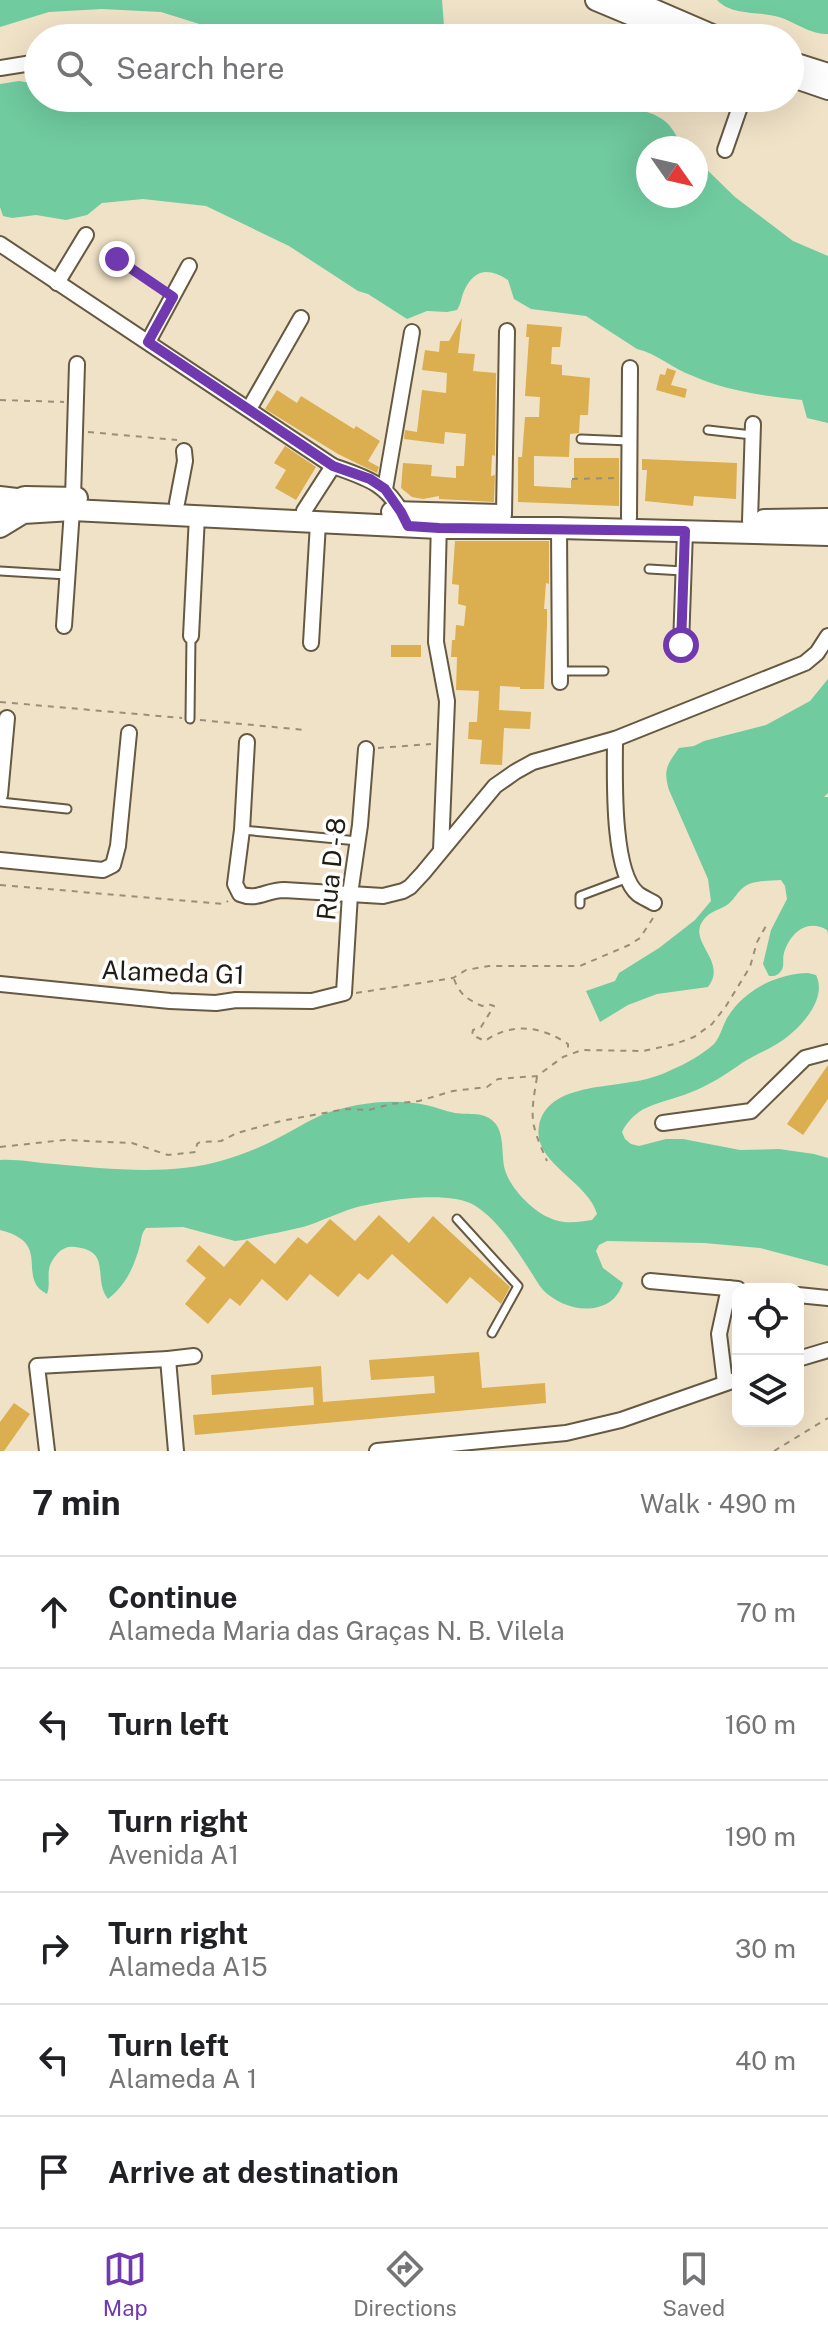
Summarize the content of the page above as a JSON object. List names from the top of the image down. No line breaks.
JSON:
{"streets":{"street":["Rua D - 8","Alameda G1"]},"crossings":[["Rua D - 8","Alameda G1"]],"north":"bottom right","page":{"search":"Search here","heading":["7 min","Walk · 490 m"],"list":[["Continue","Alameda Maria das Graças N. B. Vilela","70 m"],["Turn left","160 m"],["Turn right","Avenida A1","190 m"],["Turn right","Alameda A15","30 m"],["Turn left","Alameda A 1","40 m"],"Arrive at destination"],"nav":["Map","Directions","Saved"]}}
